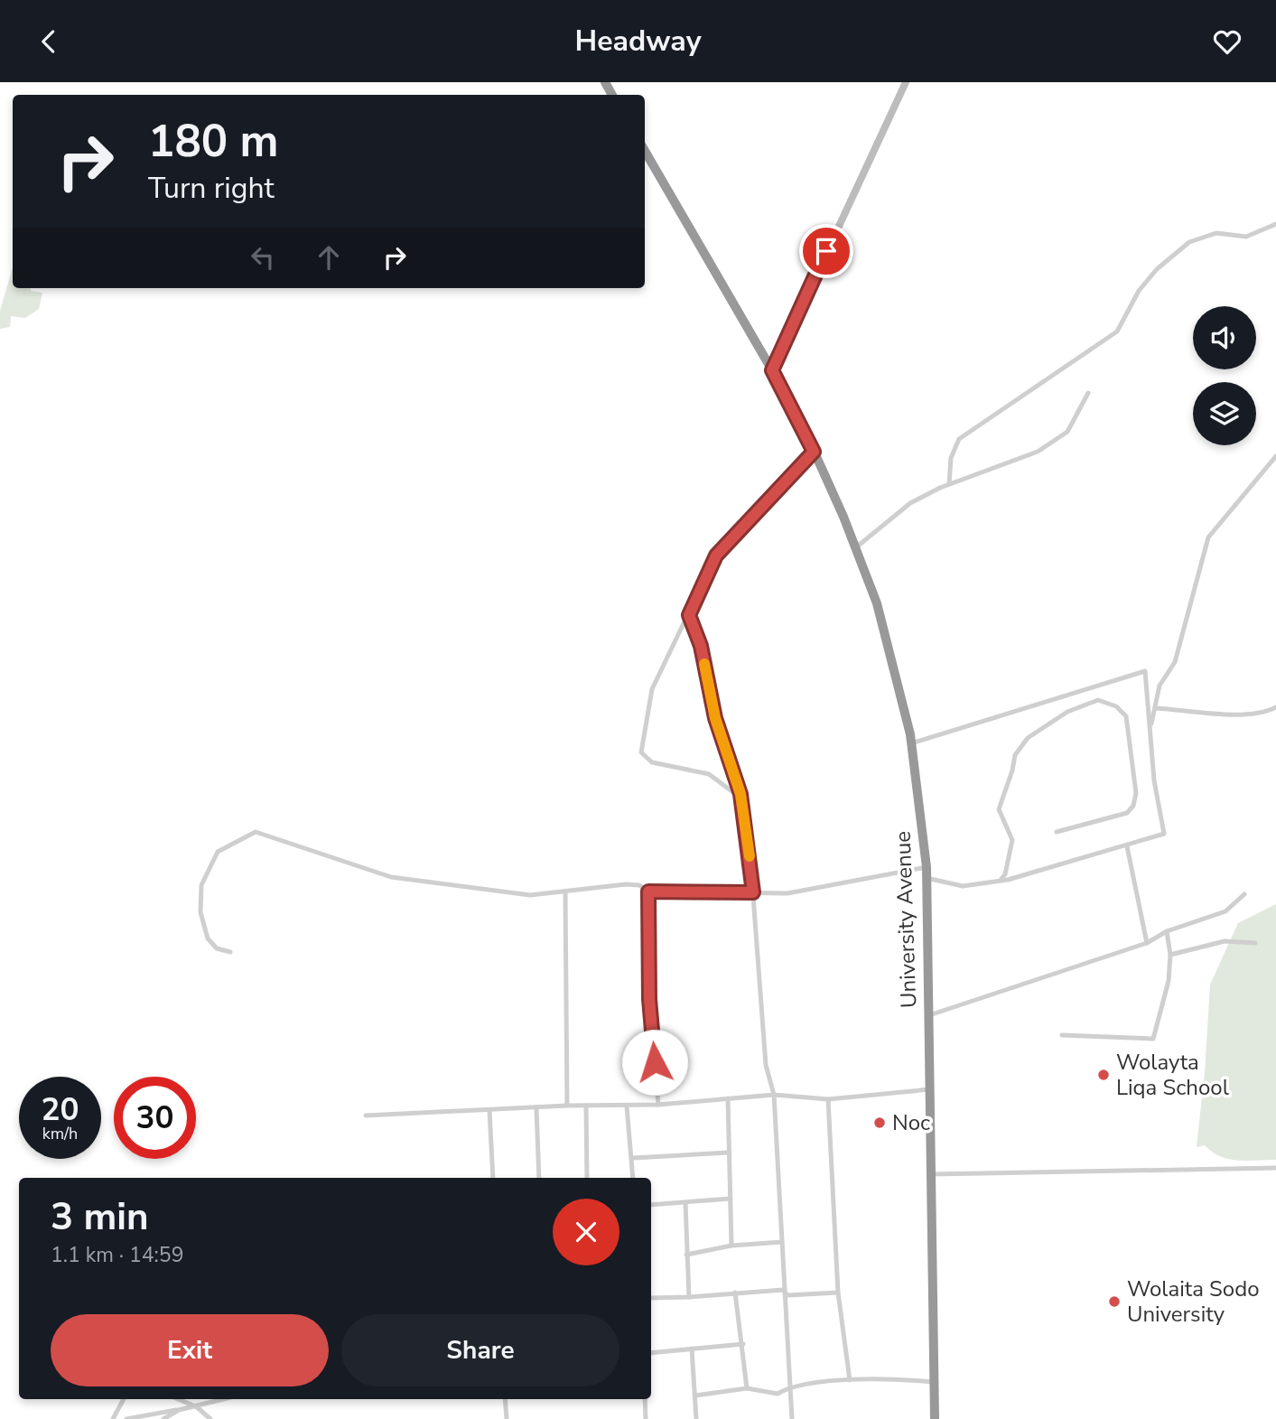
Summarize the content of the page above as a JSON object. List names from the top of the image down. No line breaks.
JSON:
{"streets":{"highway":["University Avenue"]},"places":["Wolayta Liqa School","Noc","Wolaita Sodo University"],"page":{"header":"Headway","turn":["180 m","Turn right"],"speed":"20 km/h","limit":"30","heading":["3 min","1.1 km · 14:59"],"buttons":["Exit","Share"]}}
